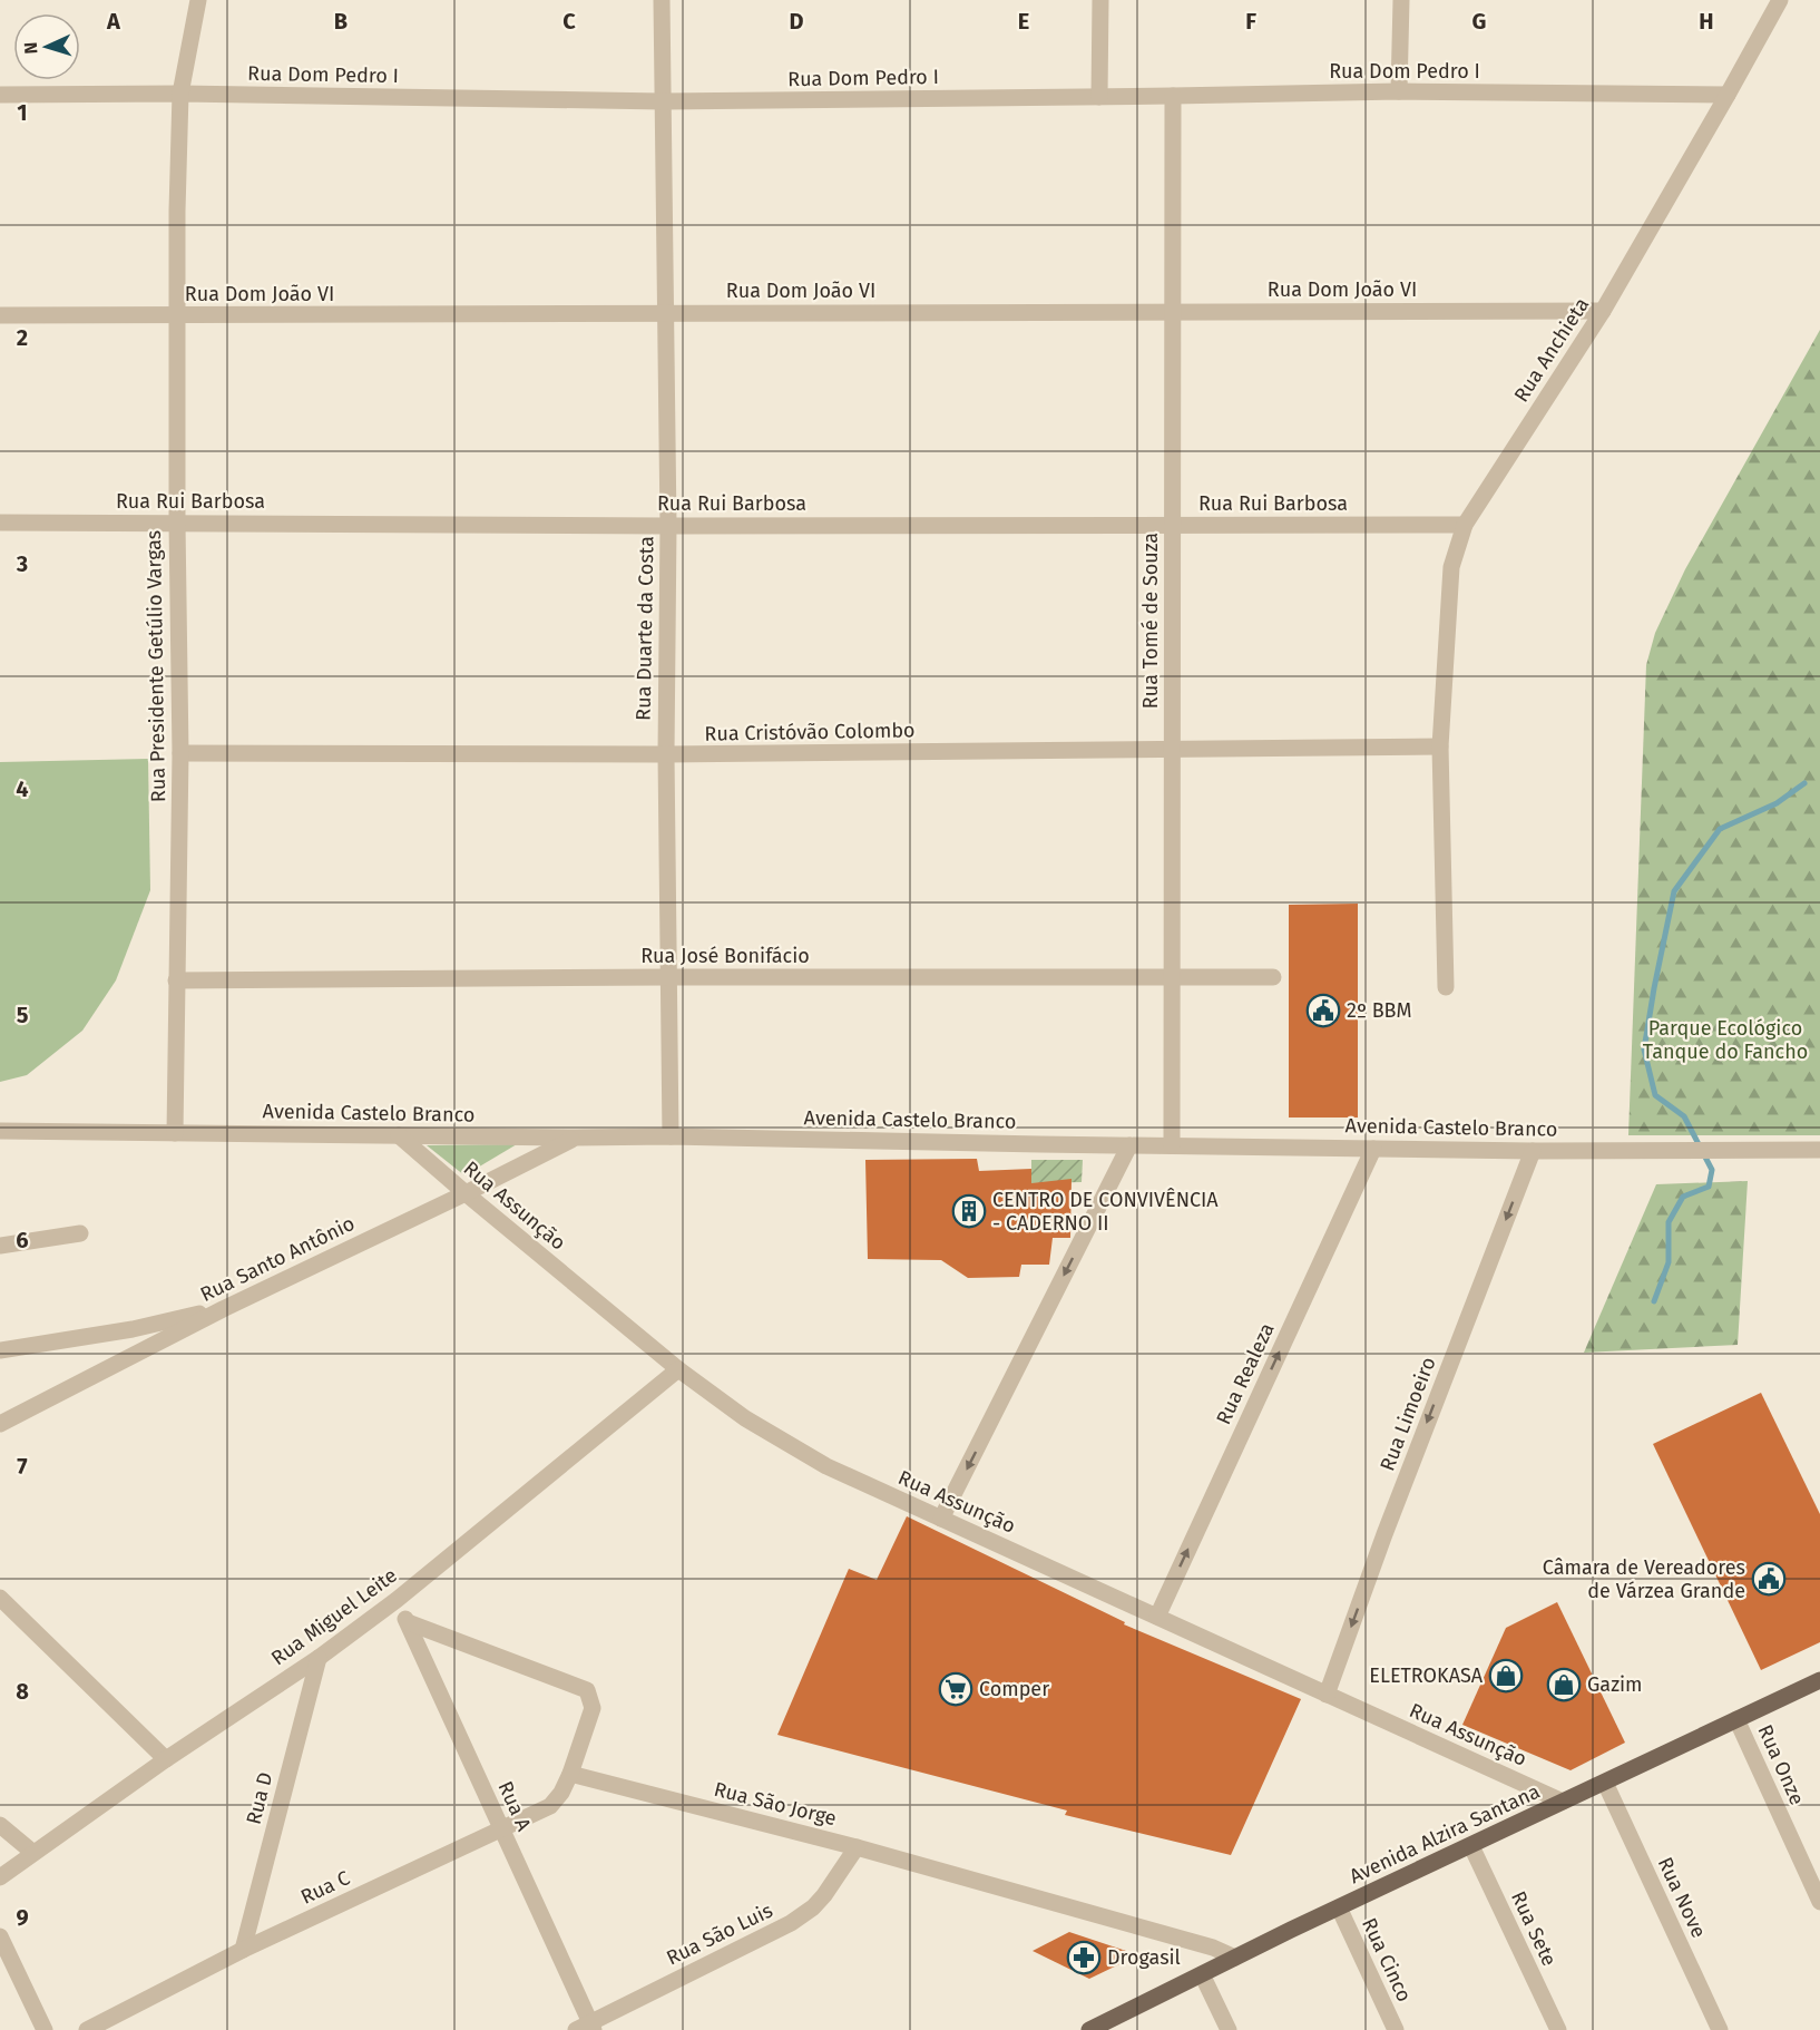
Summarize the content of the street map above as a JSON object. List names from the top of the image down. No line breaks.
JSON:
{"streets":{"main road":["Avenida Alzira Santana"],"street":["Rua Dom Pedro I","Rua Dom João VI","Rua Anchieta","Rua Rui Barbosa","Rua Tomé de Souza","Rua Duarte da Costa","Rua Presidente Getúlio Vargas","Rua Cristóvão Colombo","Rua José Bonifácio","Avenida Castelo Branco","Rua Assunção","Rua Santo Antônio","Rua Realeza","Rua Limoeiro","Rua Miguel Leite","Rua Onze","Rua D","Rua São Jorge","Rua A","Rua C","Rua Nove","Rua Sete","Rua São Luis","Rua Cinco"]},"crossings":[["Rua Dom Pedro I","Rua Anchieta"],["Rua Dom Pedro I","Rua Tomé de Souza"],["Rua Dom Pedro I","Rua Duarte da Costa"],["Rua Dom Pedro I","Rua Presidente Getúlio Vargas"],["Rua Dom João VI","Rua Anchieta"],["Rua Dom João VI","Rua Tomé de Souza"],["Rua Dom João VI","Rua Duarte da Costa"],["Rua Dom João VI","Rua Presidente Getúlio Vargas"],["Rua Anchieta","Rua Rui Barbosa"],["Rua Anchieta","Rua Cristóvão Colombo"],["Rua Rui Barbosa","Rua Tomé de Souza"],["Rua Rui Barbosa","Rua Duarte da Costa"],["Rua Rui Barbosa","Rua Presidente Getúlio Vargas"],["Rua Tomé de Souza","Rua Cristóvão Colombo"],["Rua Tomé de Souza","Rua José Bonifácio"],["Rua Tomé de Souza","Avenida Castelo Branco"],["Rua Duarte da Costa","Rua Cristóvão Colombo"],["Rua Duarte da Costa","Rua José Bonifácio"],["Rua Duarte da Costa","Avenida Castelo Branco"],["Rua Presidente Getúlio Vargas","Rua Cristóvão Colombo"],["Rua Presidente Getúlio Vargas","Rua José Bonifácio"],["Rua Presidente Getúlio Vargas","Avenida Castelo Branco"],["Avenida Castelo Branco","Rua Assunção"],["Avenida Castelo Branco","Rua Santo Antônio"],["Avenida Castelo Branco","Rua Realeza"],["Avenida Castelo Branco","Rua Limoeiro"],["Rua Assunção","Rua Santo Antônio"],["Rua Assunção","Rua Realeza"],["Rua Assunção","Rua Limoeiro"],["Rua Assunção","Rua Miguel Leite"],["Rua Assunção","Avenida Alzira Santana"],["Rua Miguel Leite","Rua D"],["Rua Miguel Leite","Rua A"],["Rua Onze","Avenida Alzira Santana"],["Rua D","Rua C"],["Rua São Jorge","Avenida Alzira Santana"],["Rua São Jorge","Rua C"],["Rua São Jorge","Rua São Luis"],["Rua A","Rua C"],["Rua A","Rua São Luis"],["Avenida Alzira Santana","Rua Nove"],["Avenida Alzira Santana","Rua Sete"],["Avenida Alzira Santana","Rua Cinco"]],"one_way":["Rua Realeza","Rua Limoeiro"],"parks":["Parque Ecológico Tanque do Fancho"],"places":{"public building":["2º BBM","Câmara de Vereadores de Várzea Grande"],"building":["CENTRO DE CONVIVÊNCIA - CADERNO II"],"shop":["ELETROKASA","Gazim"],"supermarket":["Comper"],"pharmacy":["Drogasil"]},"north":"left","grid":{"columns":["A","B","C","D","E","F","G","H"],"rows":["1","2","3","4","5","6","7","8","9"]}}
